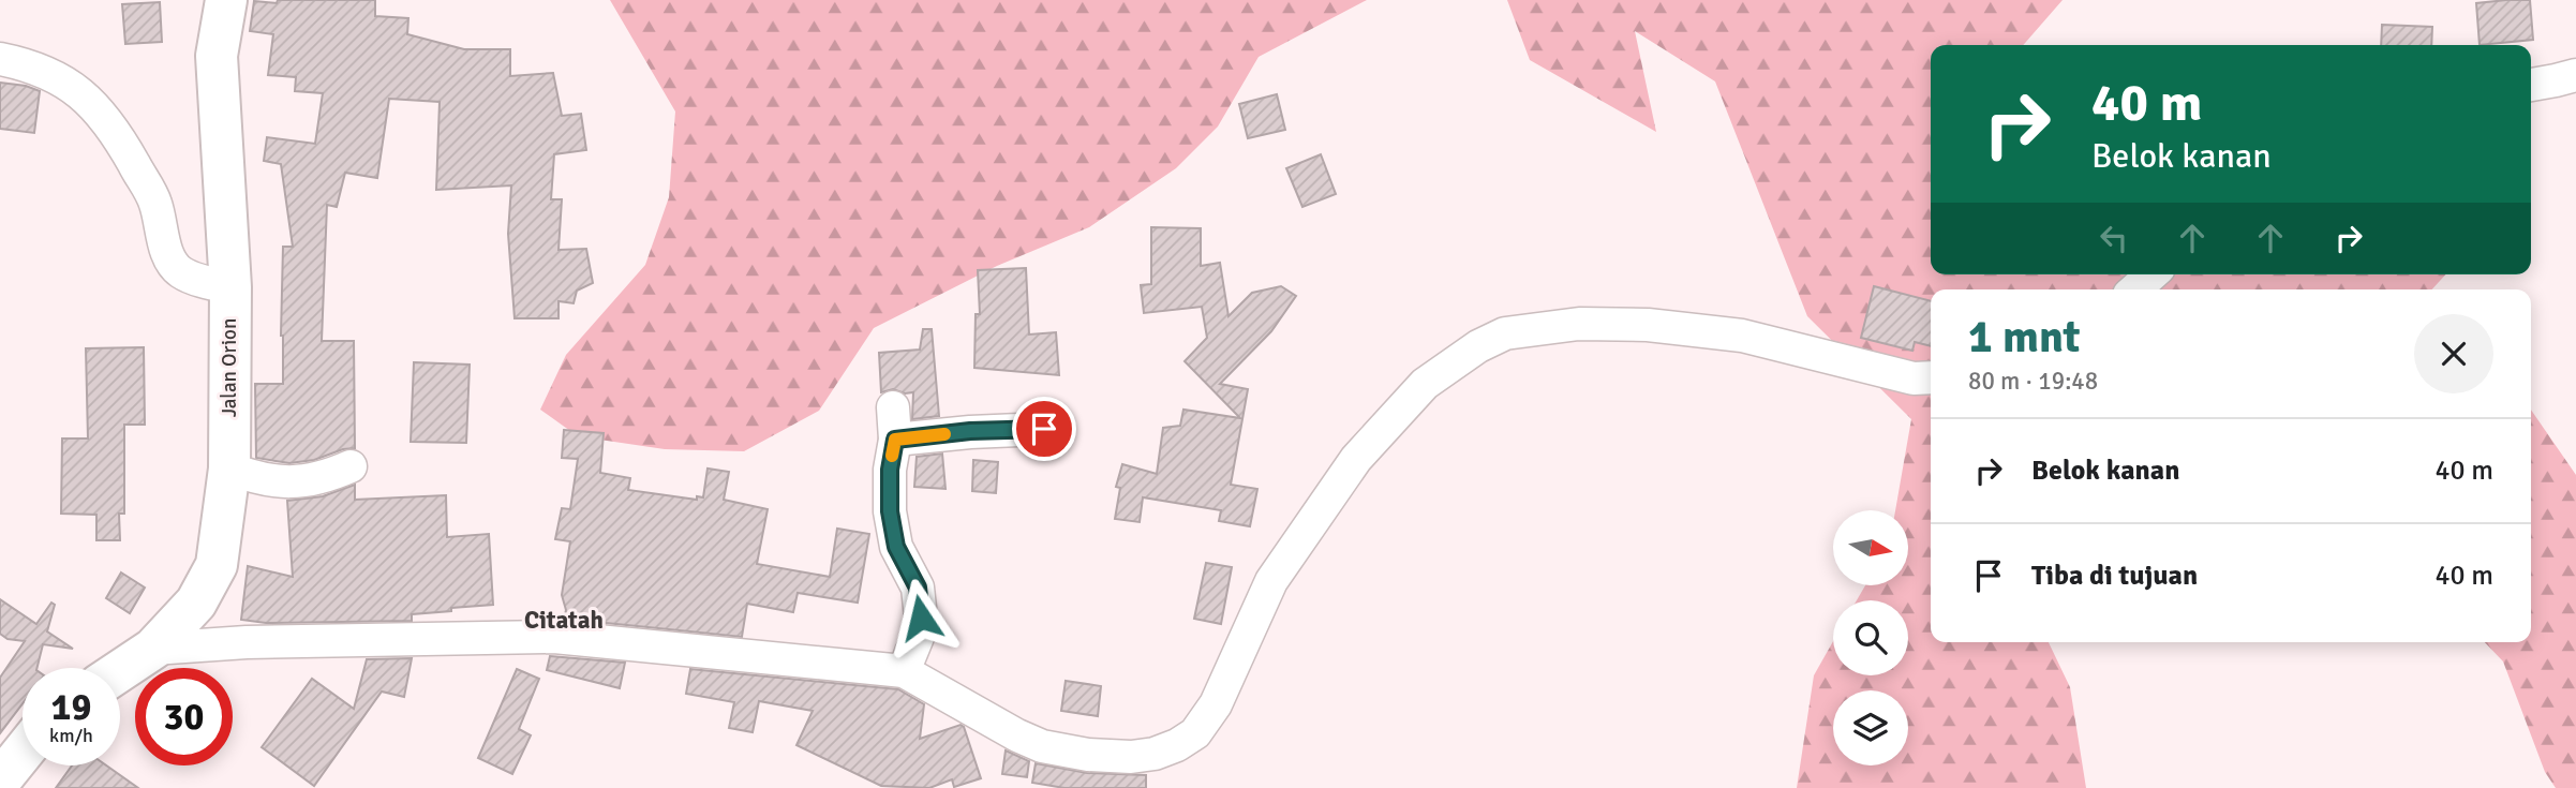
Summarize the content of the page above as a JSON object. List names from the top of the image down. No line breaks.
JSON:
{"streets":{"highway":["Jalan Orion"]},"districts":["Citatah"],"north":"right","page":{"turn":["40 m","Belok kanan"],"heading":["1 mnt","80 m · 19:48"],"list":[{"name":"Belok kanan","value":"40 m"},{"name":"Tiba di tujuan","value":"40 m"}],"speed":"19 km/h","limit":"30"}}
